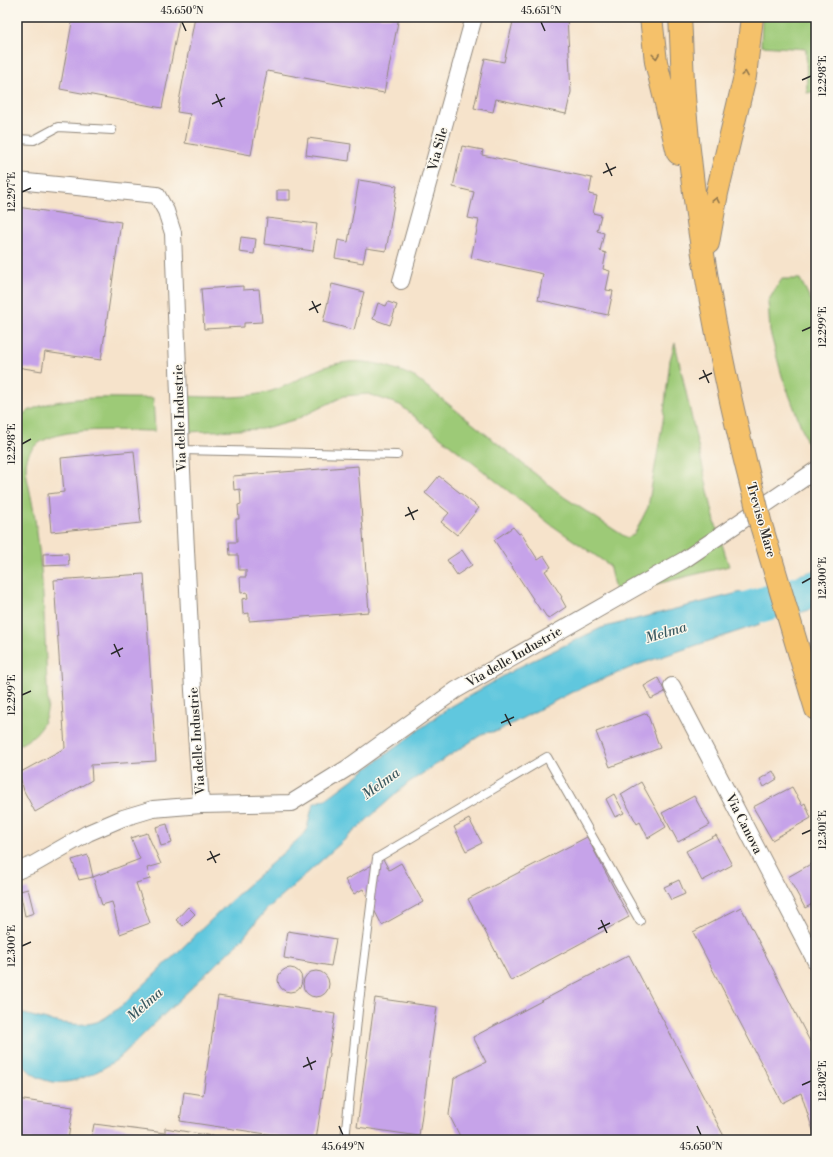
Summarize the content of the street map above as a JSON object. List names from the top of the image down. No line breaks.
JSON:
{"streets":{"highway":["Treviso Mare"],"street":["Via Sile","Via delle Industrie","Via Canova"]},"water":["Melma"],"coordinates":["45.650°N","45.651°N","12.298°E","12.297°E","12.299°E","12.300°E","12.301°E","12.302°E","45.649°N"]}
